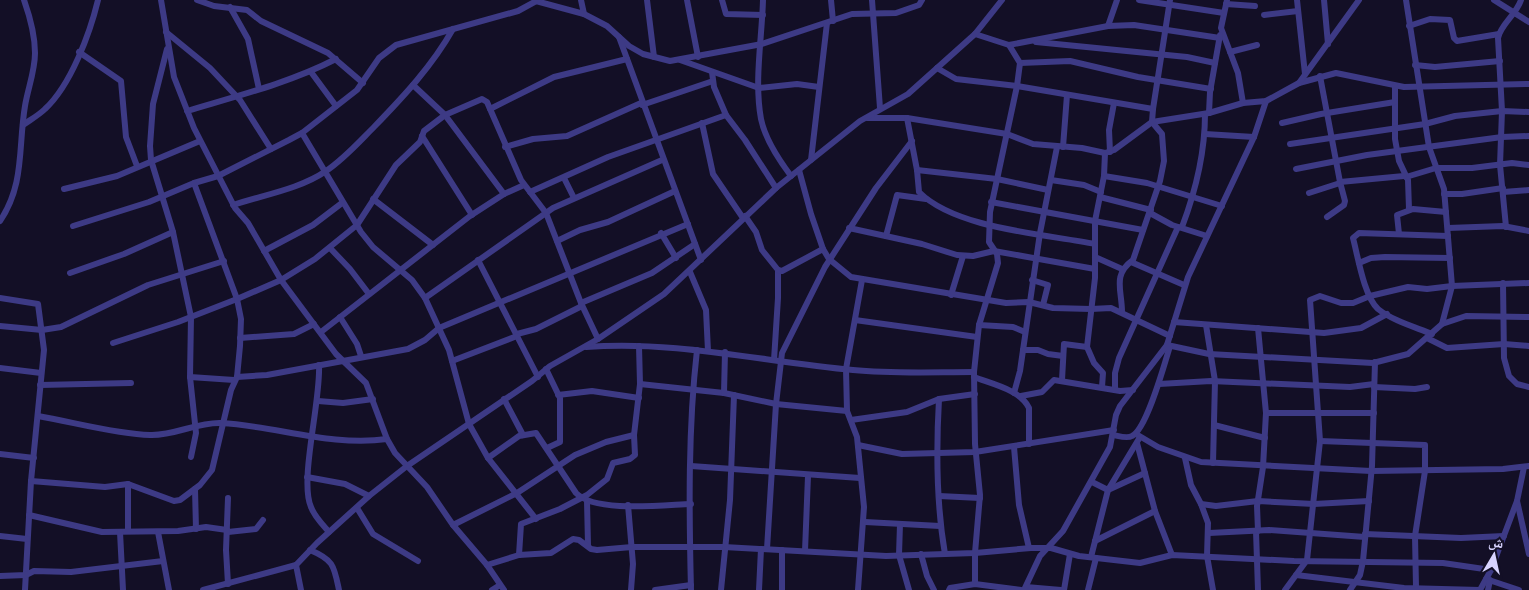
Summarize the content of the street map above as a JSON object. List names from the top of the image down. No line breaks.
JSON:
{"north":"top"}
